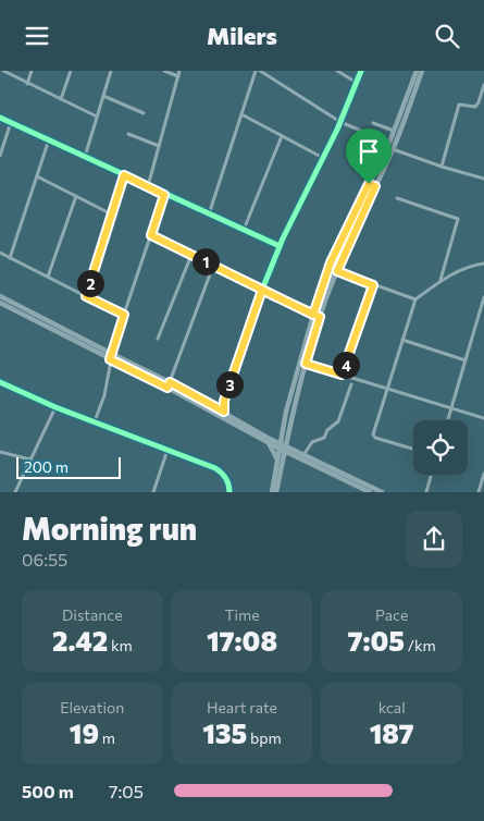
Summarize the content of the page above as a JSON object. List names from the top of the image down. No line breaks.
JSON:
{"scale_bar":"200 m","page":{"header":"Milers","pins":["1","2","4","3"],"scale":"200 m","heading":["Morning run","06:55"],"stats":[["Distance","2.42 km"],["Time","17:08"],["Pace","7:05 /km"],["Elevation","19 m"],["Heart rate","135 bpm"],["kcal","187"]],"list":[{"name":"500 m","note":"7:05"}]}}
